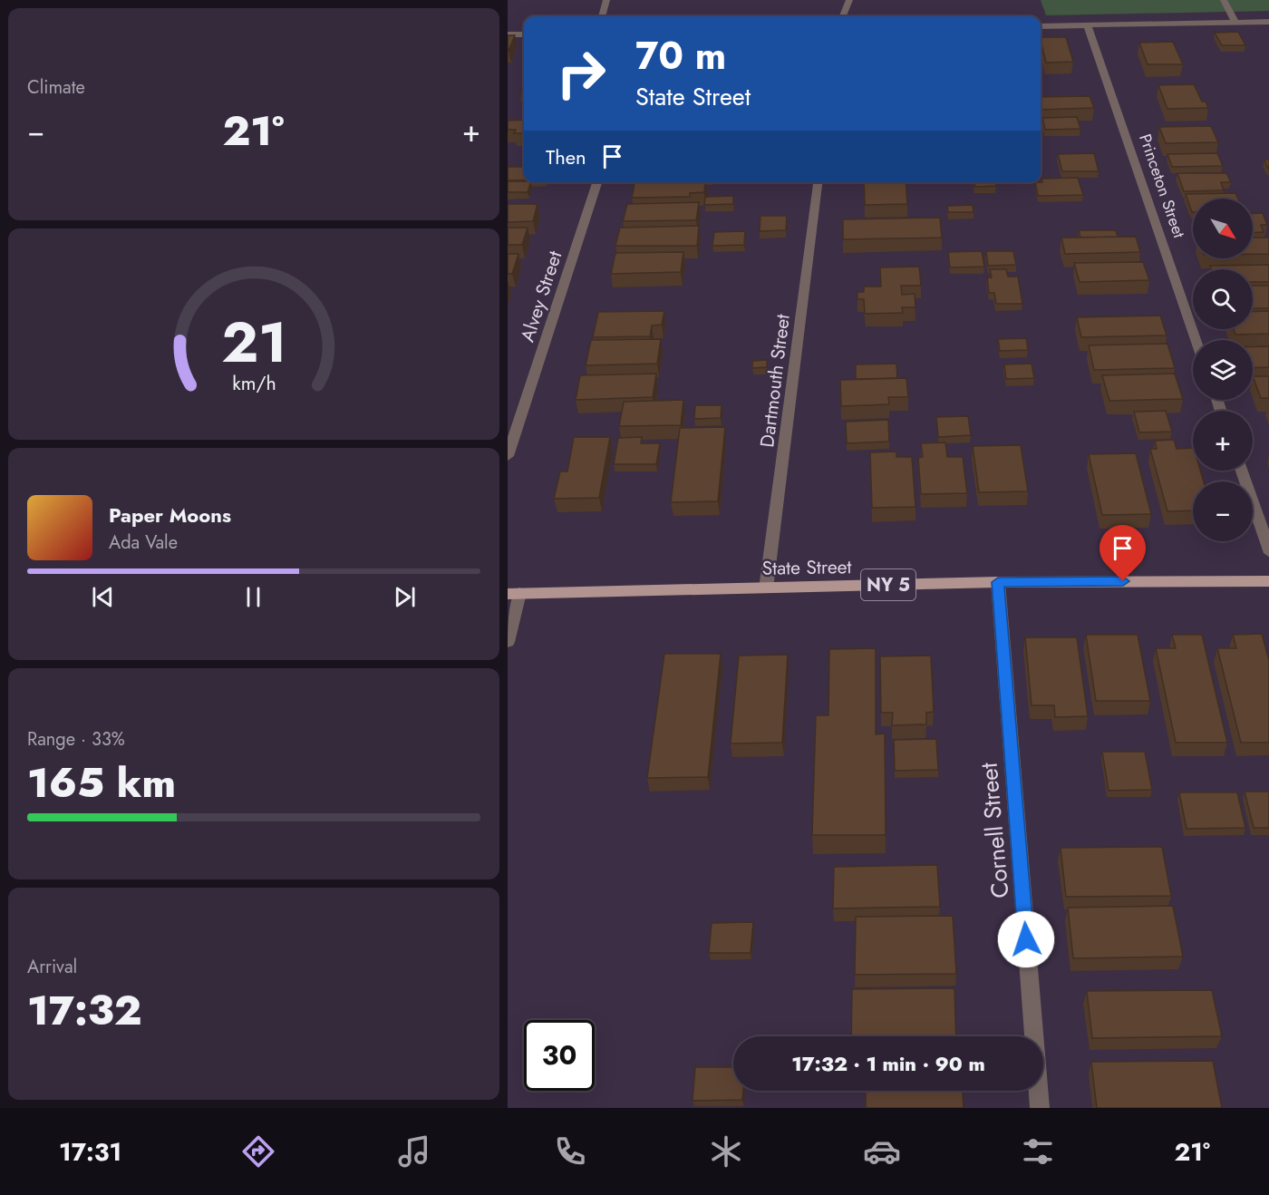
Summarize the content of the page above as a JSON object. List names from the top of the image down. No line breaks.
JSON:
{"streets":{"main road":["State Street","NY 5"],"street":["Princeton Street","Alvey Street","Dartmouth Street","Cornell Street"]},"crossings":[["Dartmouth Street","State Street"],["State Street","Cornell Street"]],"north":"bottom right","page":{"tile":["Climate",["Range · 33%","165 km"],["Arrival","17:32"]],"turn":["70 m","State Street"],"heat":["−","21°","+"],"then":"Then","map_buttons":["+","−"],"song":["Paper Moons","Ada Vale"],"limit":"30","trip":"17:32 · 1 min · 90 m","tabs":["17:31","21°"],"gauge":["21","km/h"]}}
